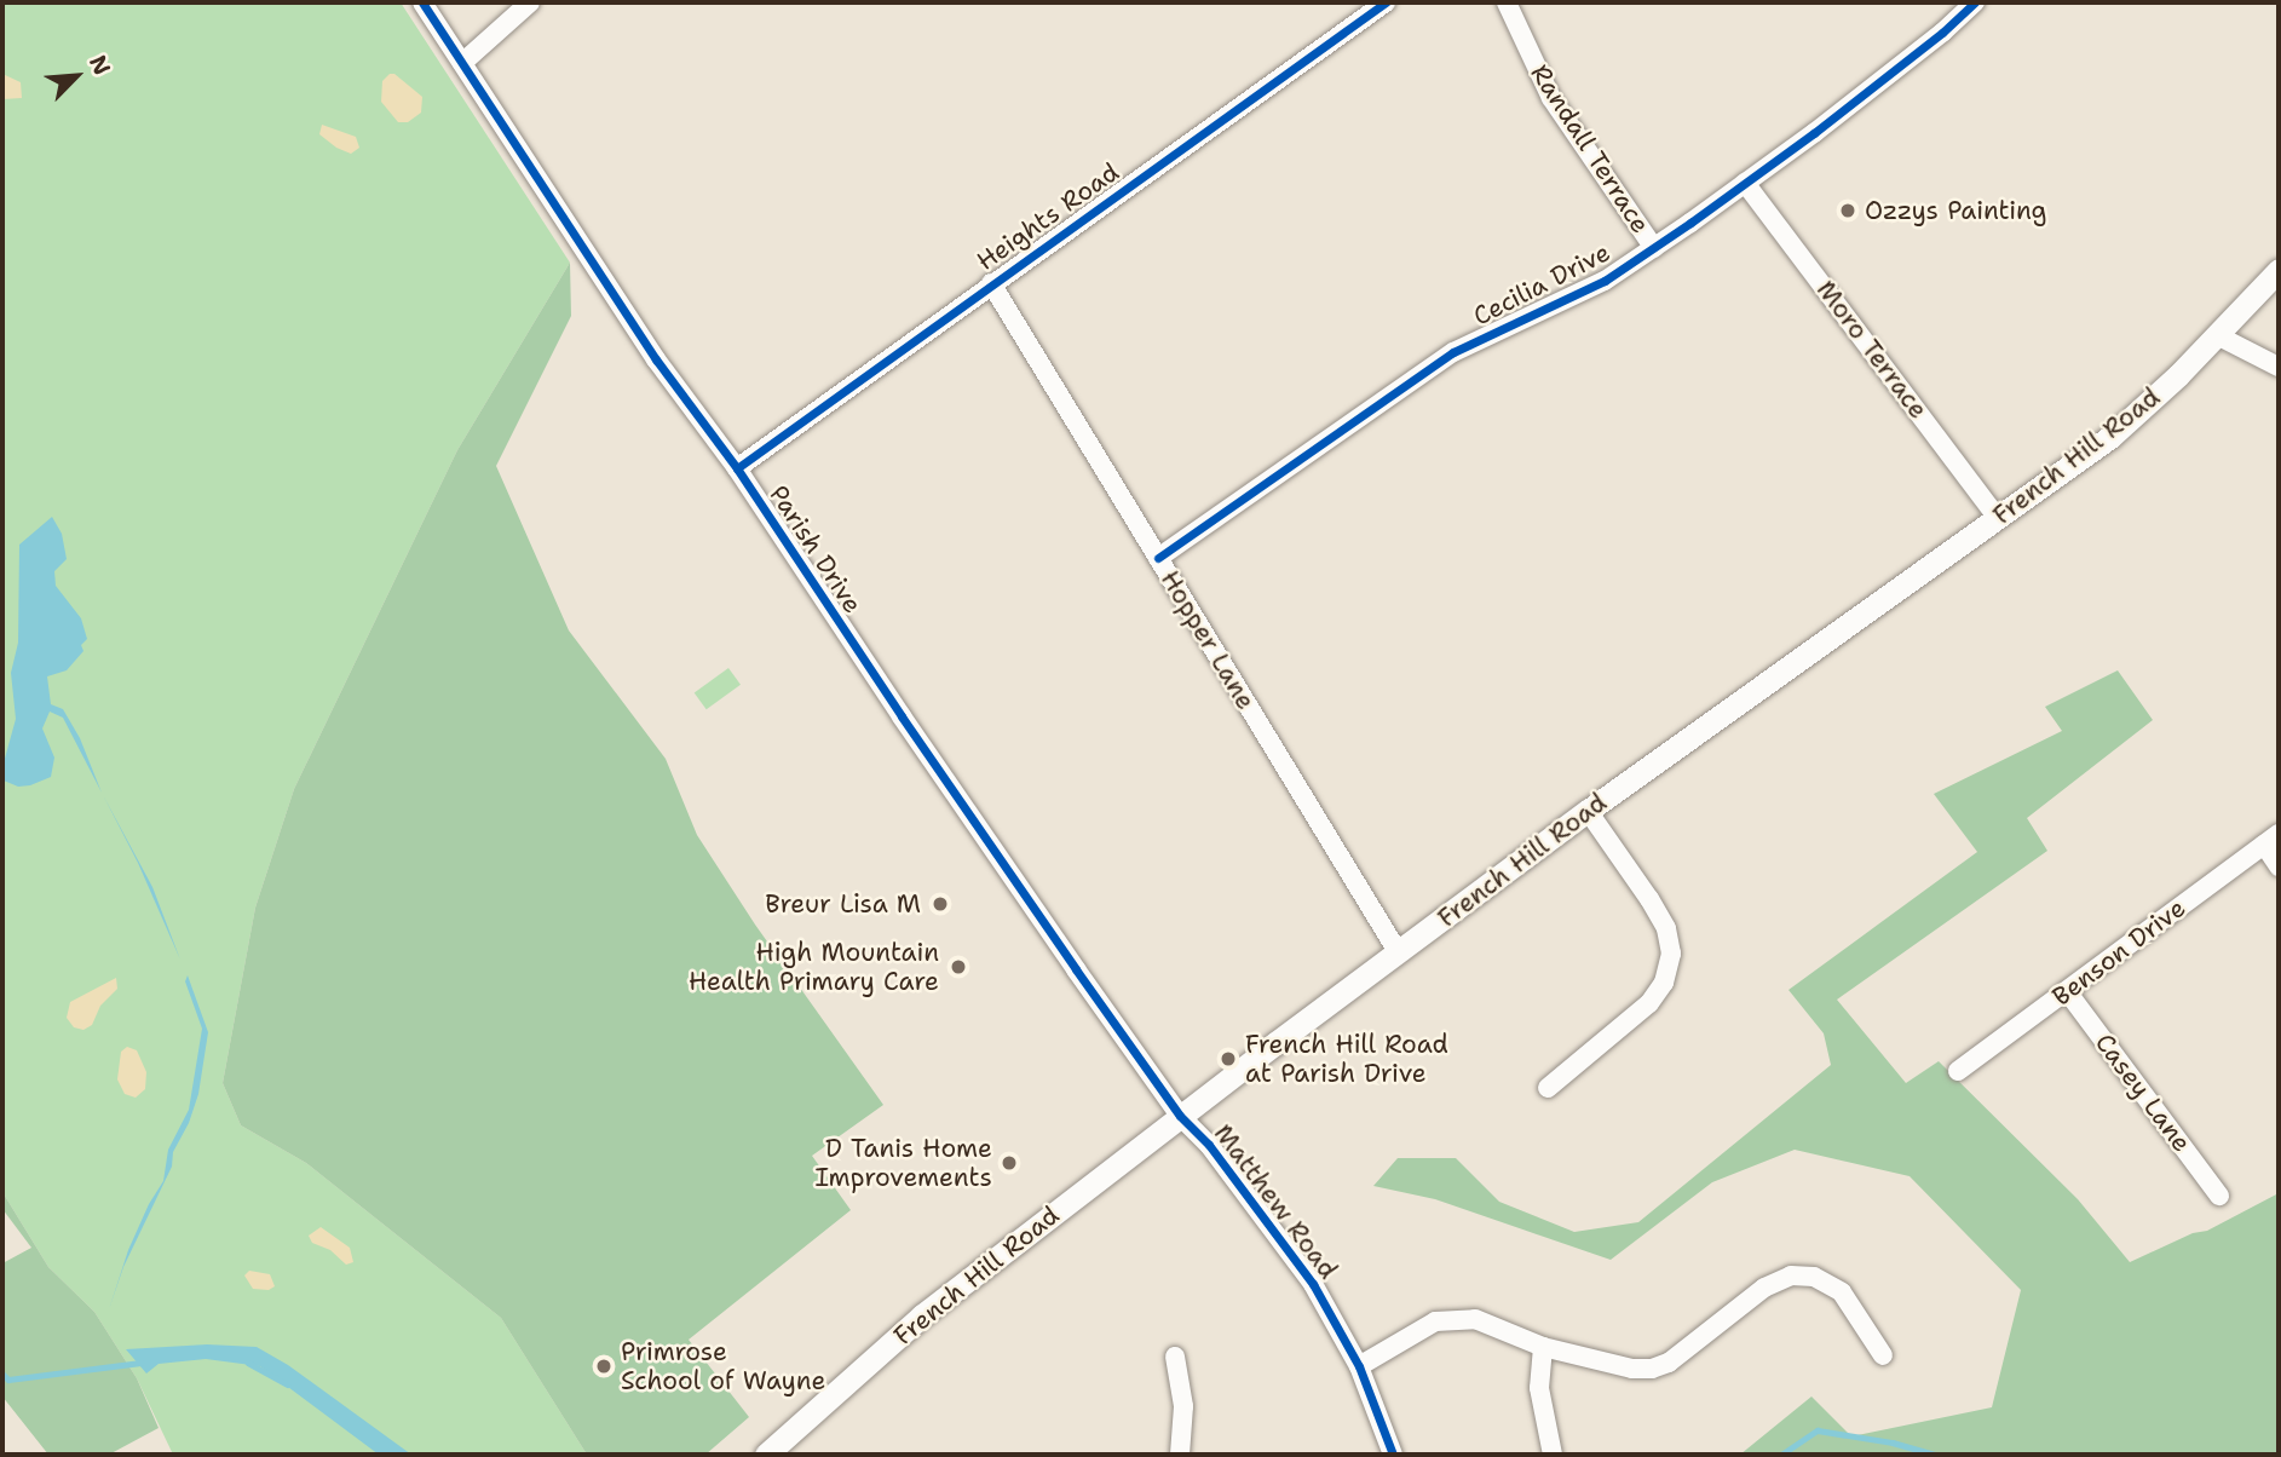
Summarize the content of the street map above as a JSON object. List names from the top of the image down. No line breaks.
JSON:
{"streets":{"main road":["French Hill Road"],"street":["Randall Terrace","Heights Road","Cecilia Drive","Moro Terrace","Parish Drive","Hopper Lane","Benson Drive","Casey Lane","Matthew Road"]},"crossings":[["Randall Terrace","Cecilia Drive"],["Heights Road","Parish Drive"],["Heights Road","Hopper Lane"],["Cecilia Drive","Moro Terrace"],["Cecilia Drive","Hopper Lane"],["Moro Terrace","French Hill Road"],["French Hill Road","Parish Drive"],["French Hill Road","Hopper Lane"],["French Hill Road","Matthew Road"],["Parish Drive","Matthew Road"],["Benson Drive","Casey Lane"]],"places":["Ozzys Painting","Breur Lisa M","High Mountain Health Primary Care","French Hill Road at Parish Drive","D Tanis Home Improvements","Primrose School of Wayne"],"north":"top right"}
